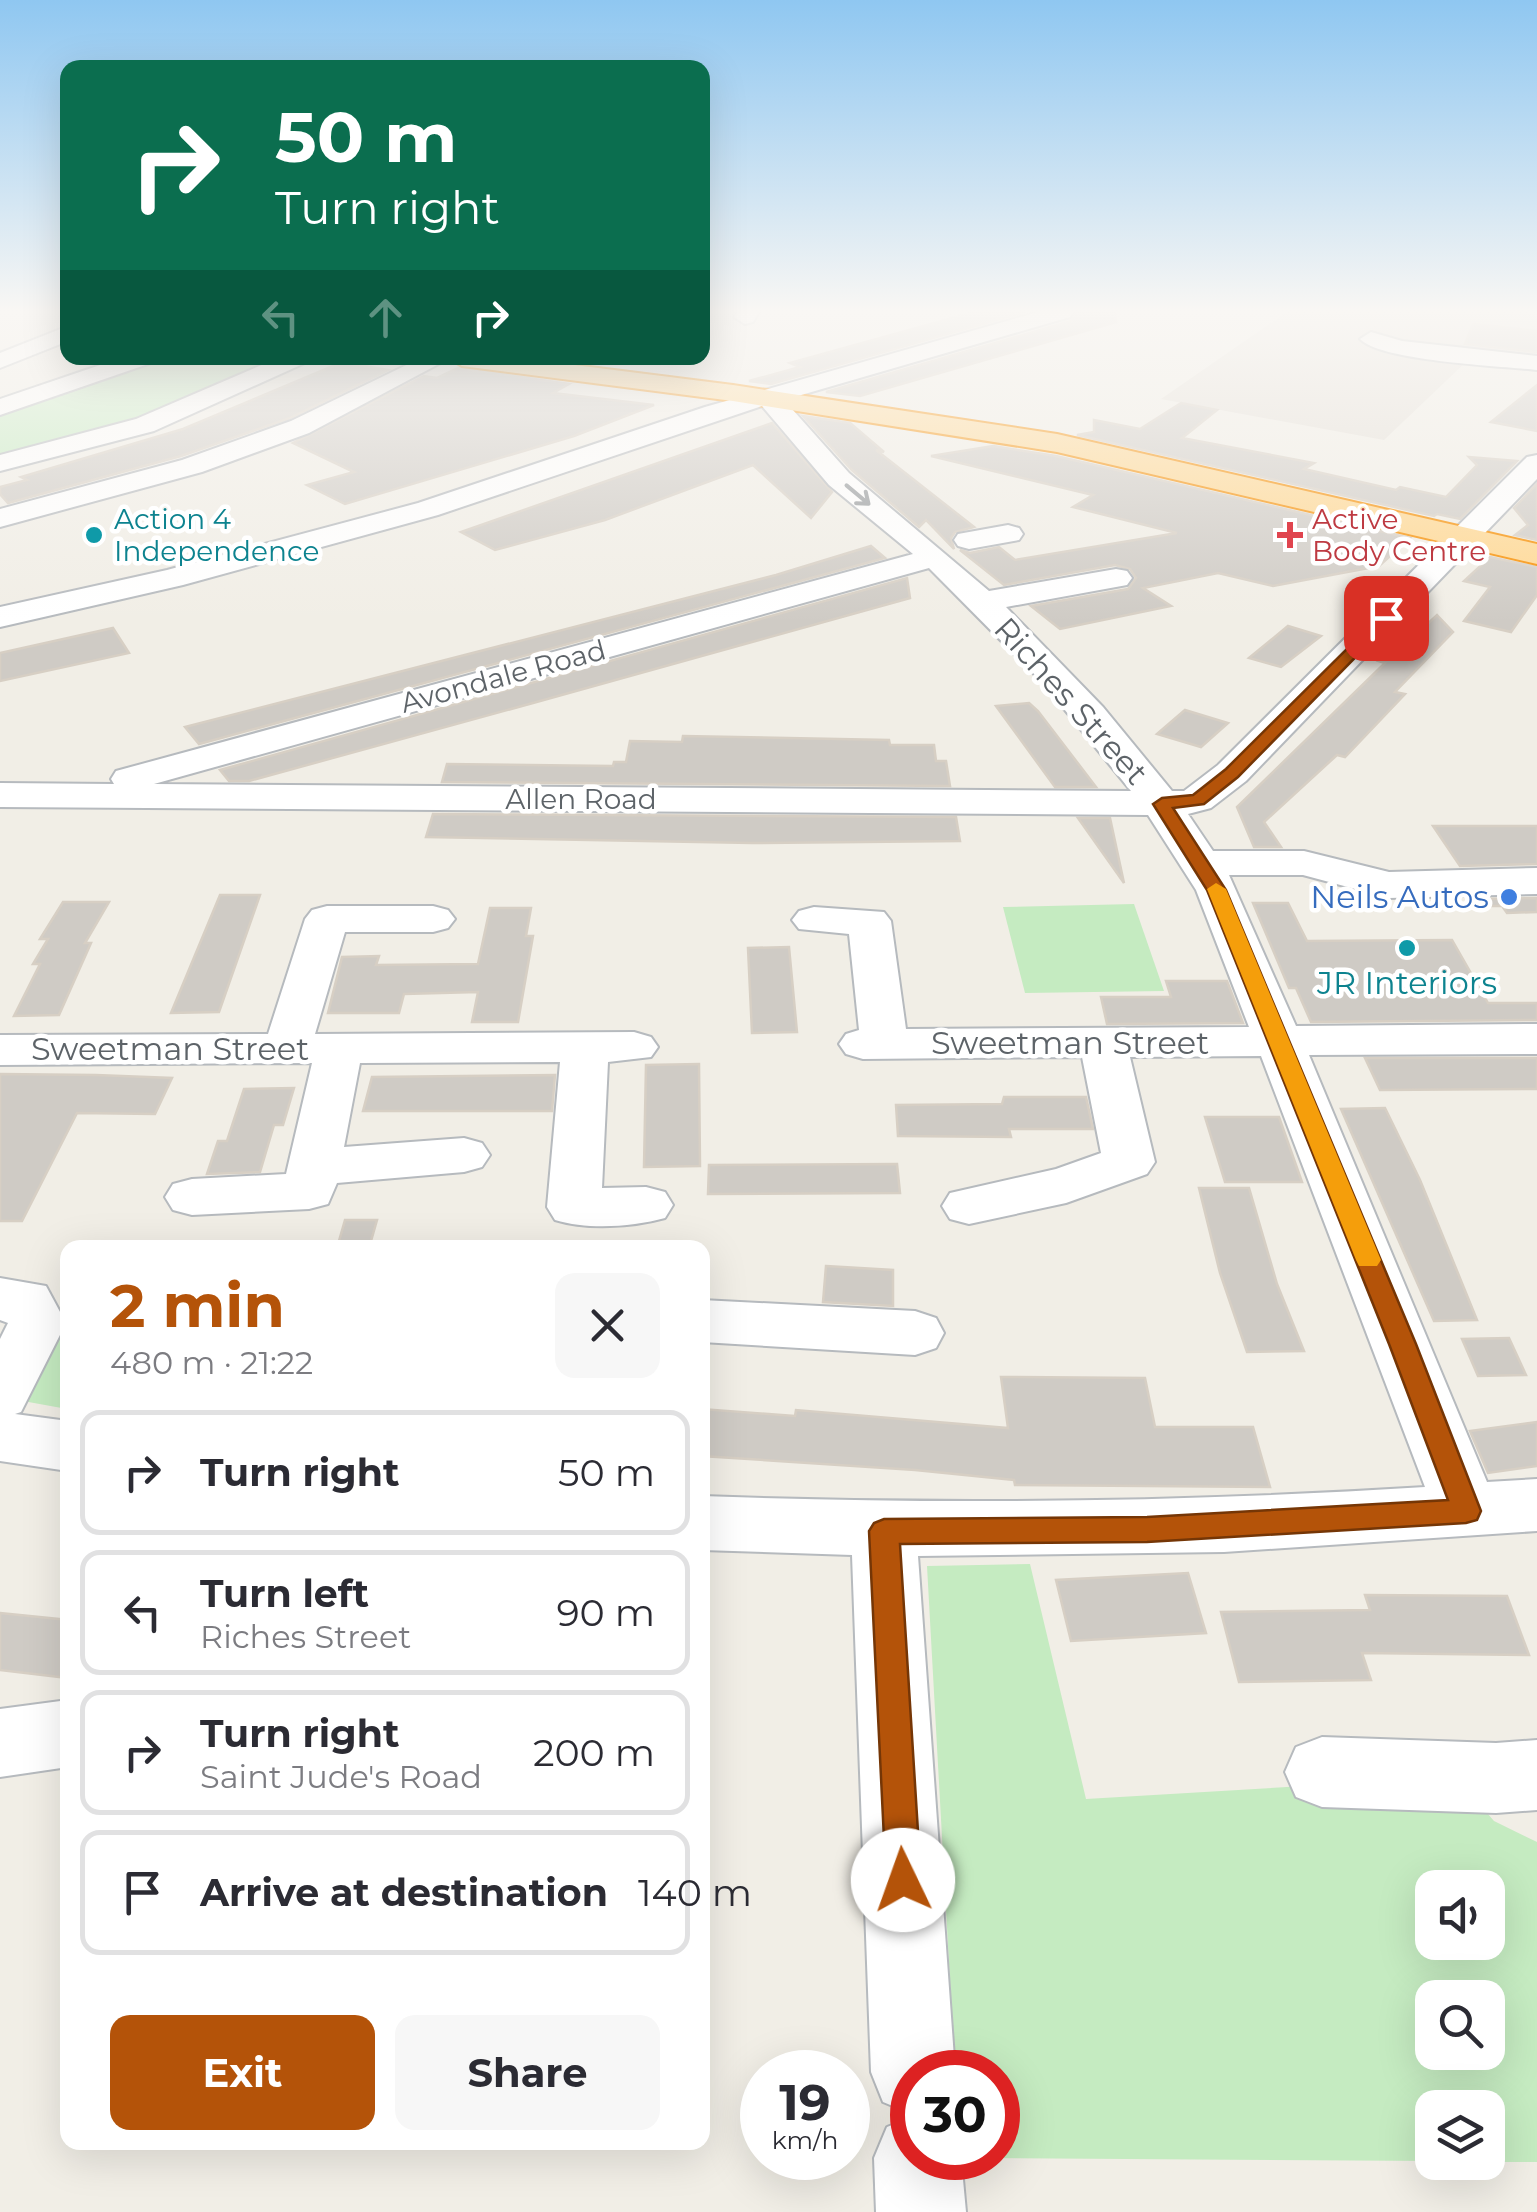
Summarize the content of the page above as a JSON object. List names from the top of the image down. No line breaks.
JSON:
{"streets":{"street":["Avondale Road","Riches Street","Allen Road","Sweetman Street"]},"crossings":[["Avondale Road","Riches Street"],["Avondale Road","Allen Road"],["Riches Street","Allen Road"],["Riches Street","Sweetman Street"]],"places":{"other":["Action 4 Independence","Neils Autos","JR Interiors"],"health":["Active Body Centre"]},"page":{"turn":["50 m","Turn right"],"heading":["2 min","480 m · 21:22"],"list":[{"name":"Turn right","value":"50 m"},{"name":"Turn left","note":"Riches Street","value":"90 m"},{"name":"Turn right","note":"Saint Jude's Road","value":"200 m"},{"name":"Arrive at destination","value":"140 m"}],"buttons":["Exit","Share"],"speed":"19 km/h","limit":"30"}}
